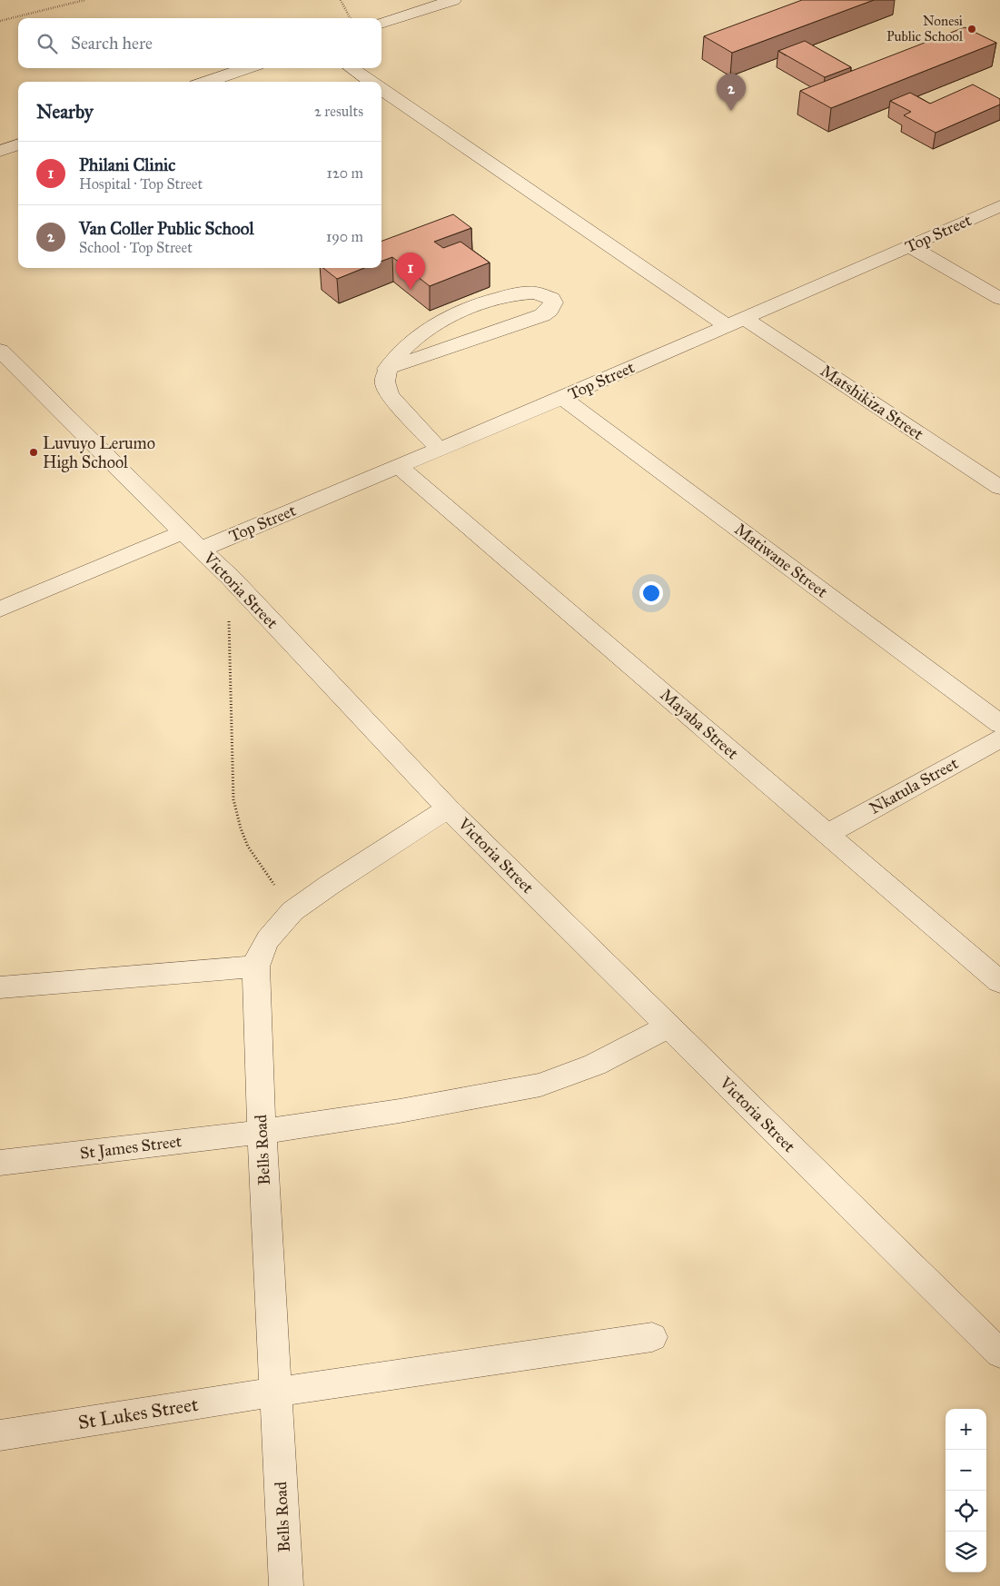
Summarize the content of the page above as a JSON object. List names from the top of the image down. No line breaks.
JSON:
{"streets":{"street":["Top Street","Matshikiza Street","Matiwane Street","Victoria Street","Mayaba Street","Nkatula Street","St James Street","Bells Road","St Lukes Street"]},"crossings":[["Top Street","Matshikiza Street"],["Top Street","Matiwane Street"],["Top Street","Victoria Street"],["Top Street","Mayaba Street"],["Victoria Street","St James Street"],["Victoria Street","Bells Road"],["Mayaba Street","Nkatula Street"],["St James Street","Bells Road"],["Bells Road","St Lukes Street"]],"places":["Nonesi Public School","Luvuyo Lerumo High School"],"page":{"search":"Search here","pins":["2","1"],"heading":["Nearby","2 results"],"list":[{"mark":"1","name":"Philani Clinic","note":"Hospital · Top Street","value":"120 m"},{"mark":"2","name":"Van Coller Public School","note":"School · Top Street","value":"190 m"}],"map_buttons":["+","−"]}}
